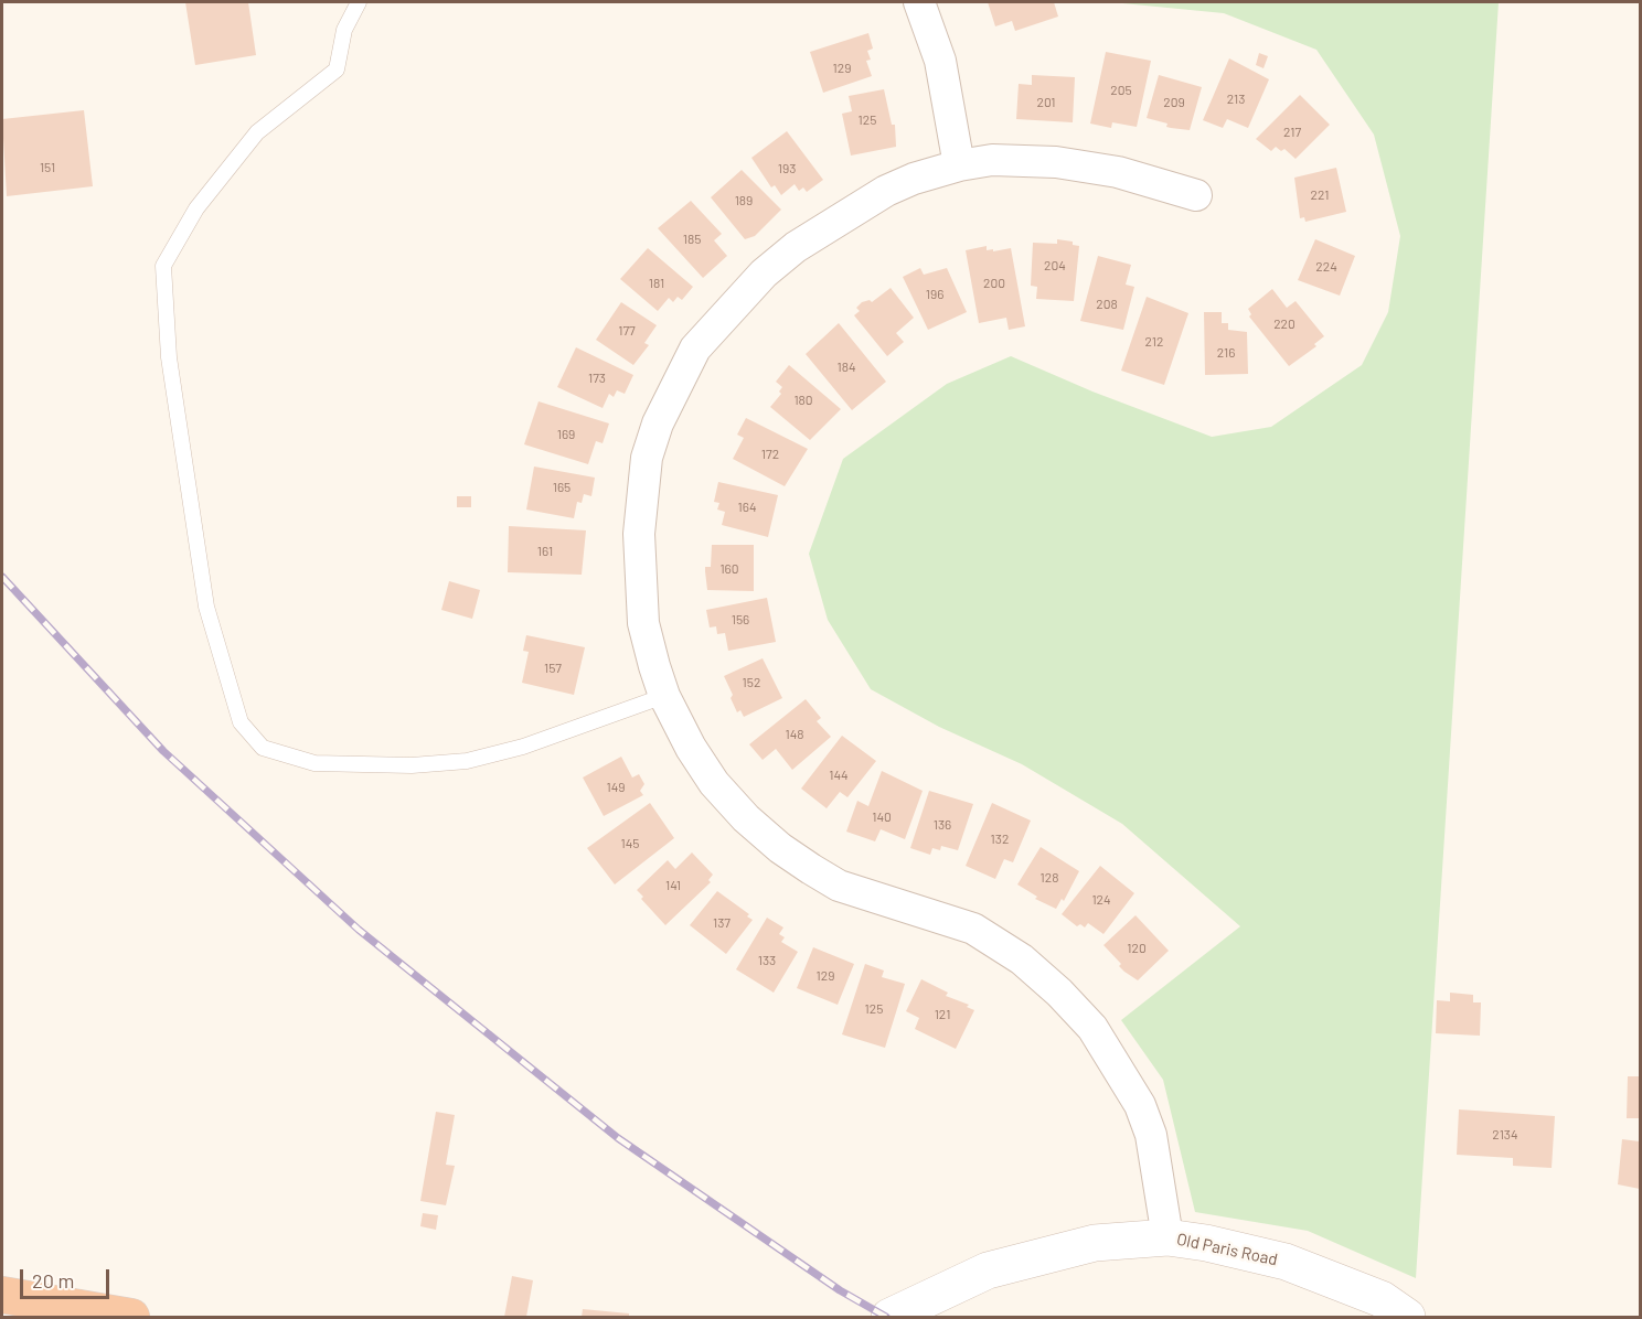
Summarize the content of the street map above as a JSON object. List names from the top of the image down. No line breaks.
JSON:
{"streets":{"street":["Old Paris Road"]},"house_numbers":["129","205","213","201","209","125","217","151","193","221","189","185","204","224","181","200","196","208","220","177","212","216","184","173","180","169","172","165","164","161","160","156","157","152","148","144","149","140","136","132","145","128","141","124","137","120","133","129","125","121","2134"],"scale_bar":"20 m"}
